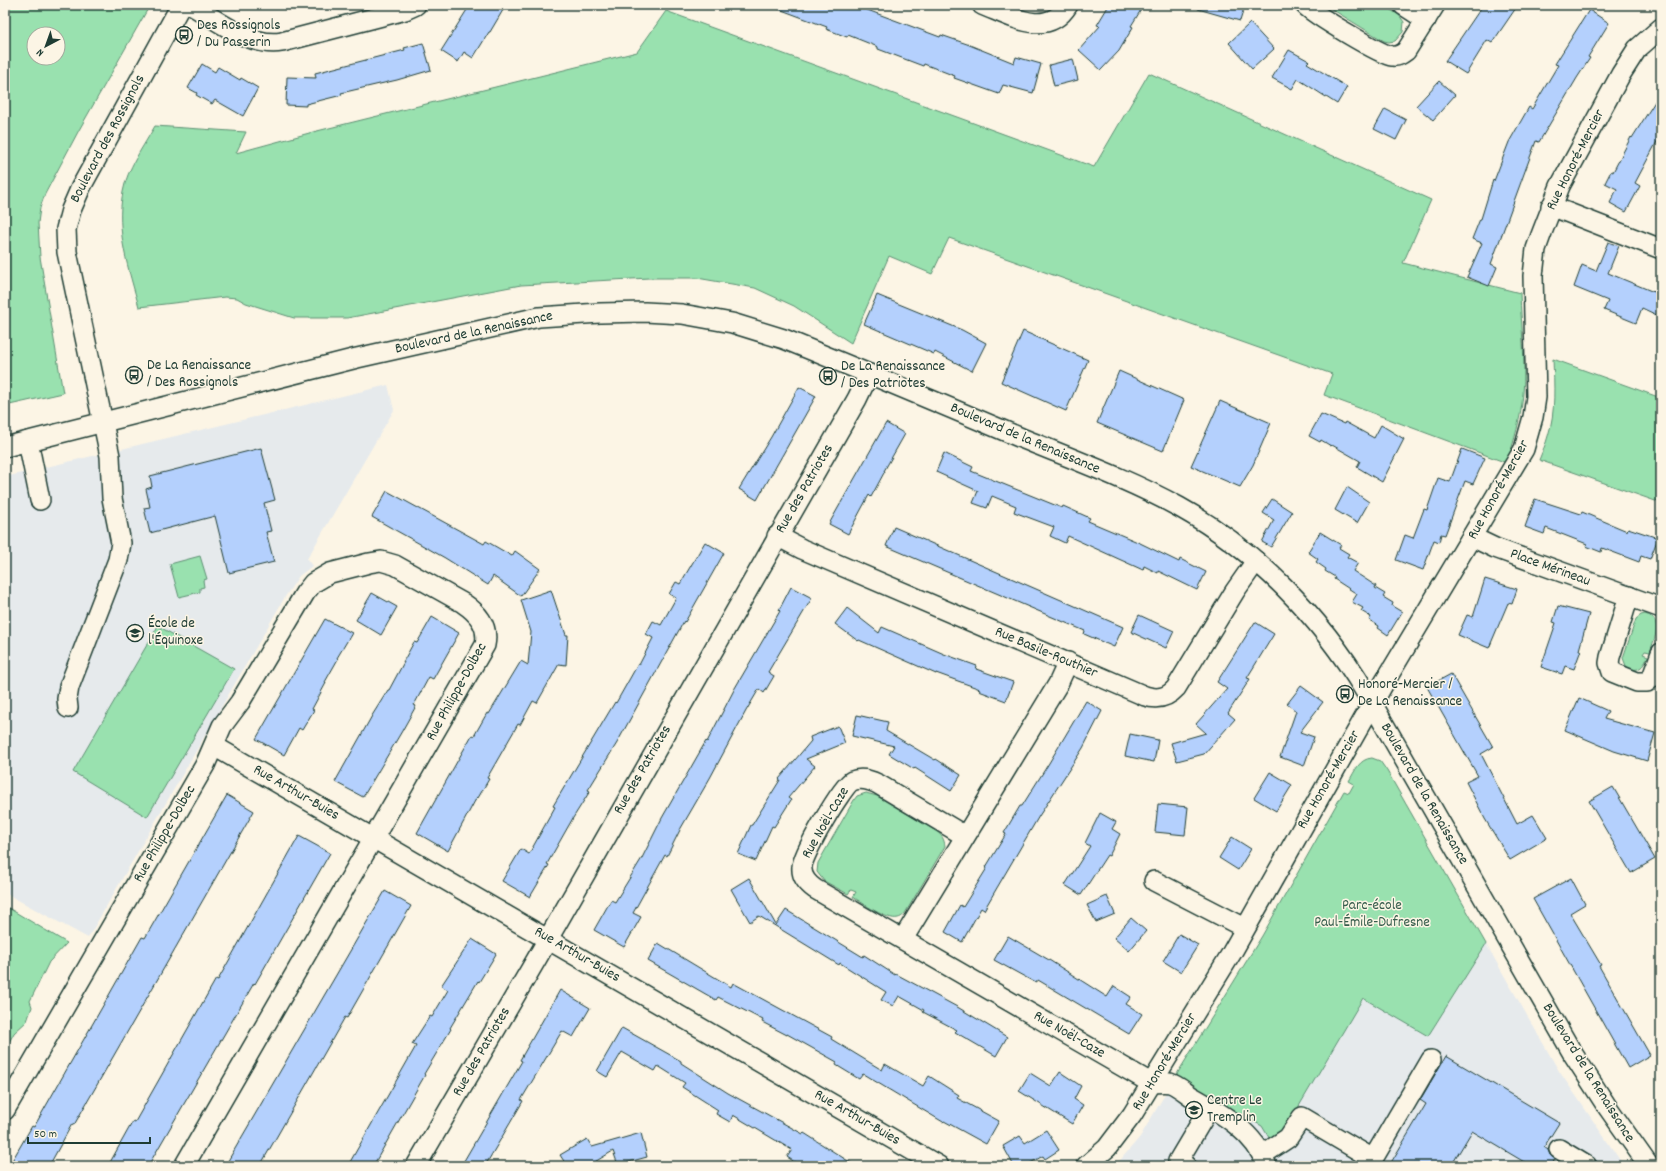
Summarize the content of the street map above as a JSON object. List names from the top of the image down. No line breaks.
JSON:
{"streets":{"street":["Boulevard des Rossignols","Rue Honoré-Mercier","Boulevard de la Renaissance","Rue des Patriotes","Place Mérineau","Rue Basile-Routhier","Rue Philippe-Dolbec","Rue Arthur-Buies","Rue Noël-Caze"]},"crossings":[["Boulevard des Rossignols","Boulevard de la Renaissance"],["Rue Honoré-Mercier","Boulevard de la Renaissance"],["Rue Honoré-Mercier","Place Mérineau"],["Rue Honoré-Mercier","Rue Noël-Caze"],["Boulevard de la Renaissance","Rue des Patriotes"],["Boulevard de la Renaissance","Rue Basile-Routhier"],["Rue des Patriotes","Rue Basile-Routhier"],["Rue des Patriotes","Rue Arthur-Buies"],["Rue Philippe-Dolbec","Rue Arthur-Buies"]],"parks":["Parc-école Paul-Émile-Dufresne"],"places":{"bus stop":["Des Rossignols / Du Passerin","De La Renaissance / Des Rossignols","De La Renaissance / Des Patriotes","Honoré-Mercier / De La Renaissance"],"school or university":["École de l'Équinoxe","Centre Le Tremplin"]},"scale_bar":"50 m","north":"bottom left"}
